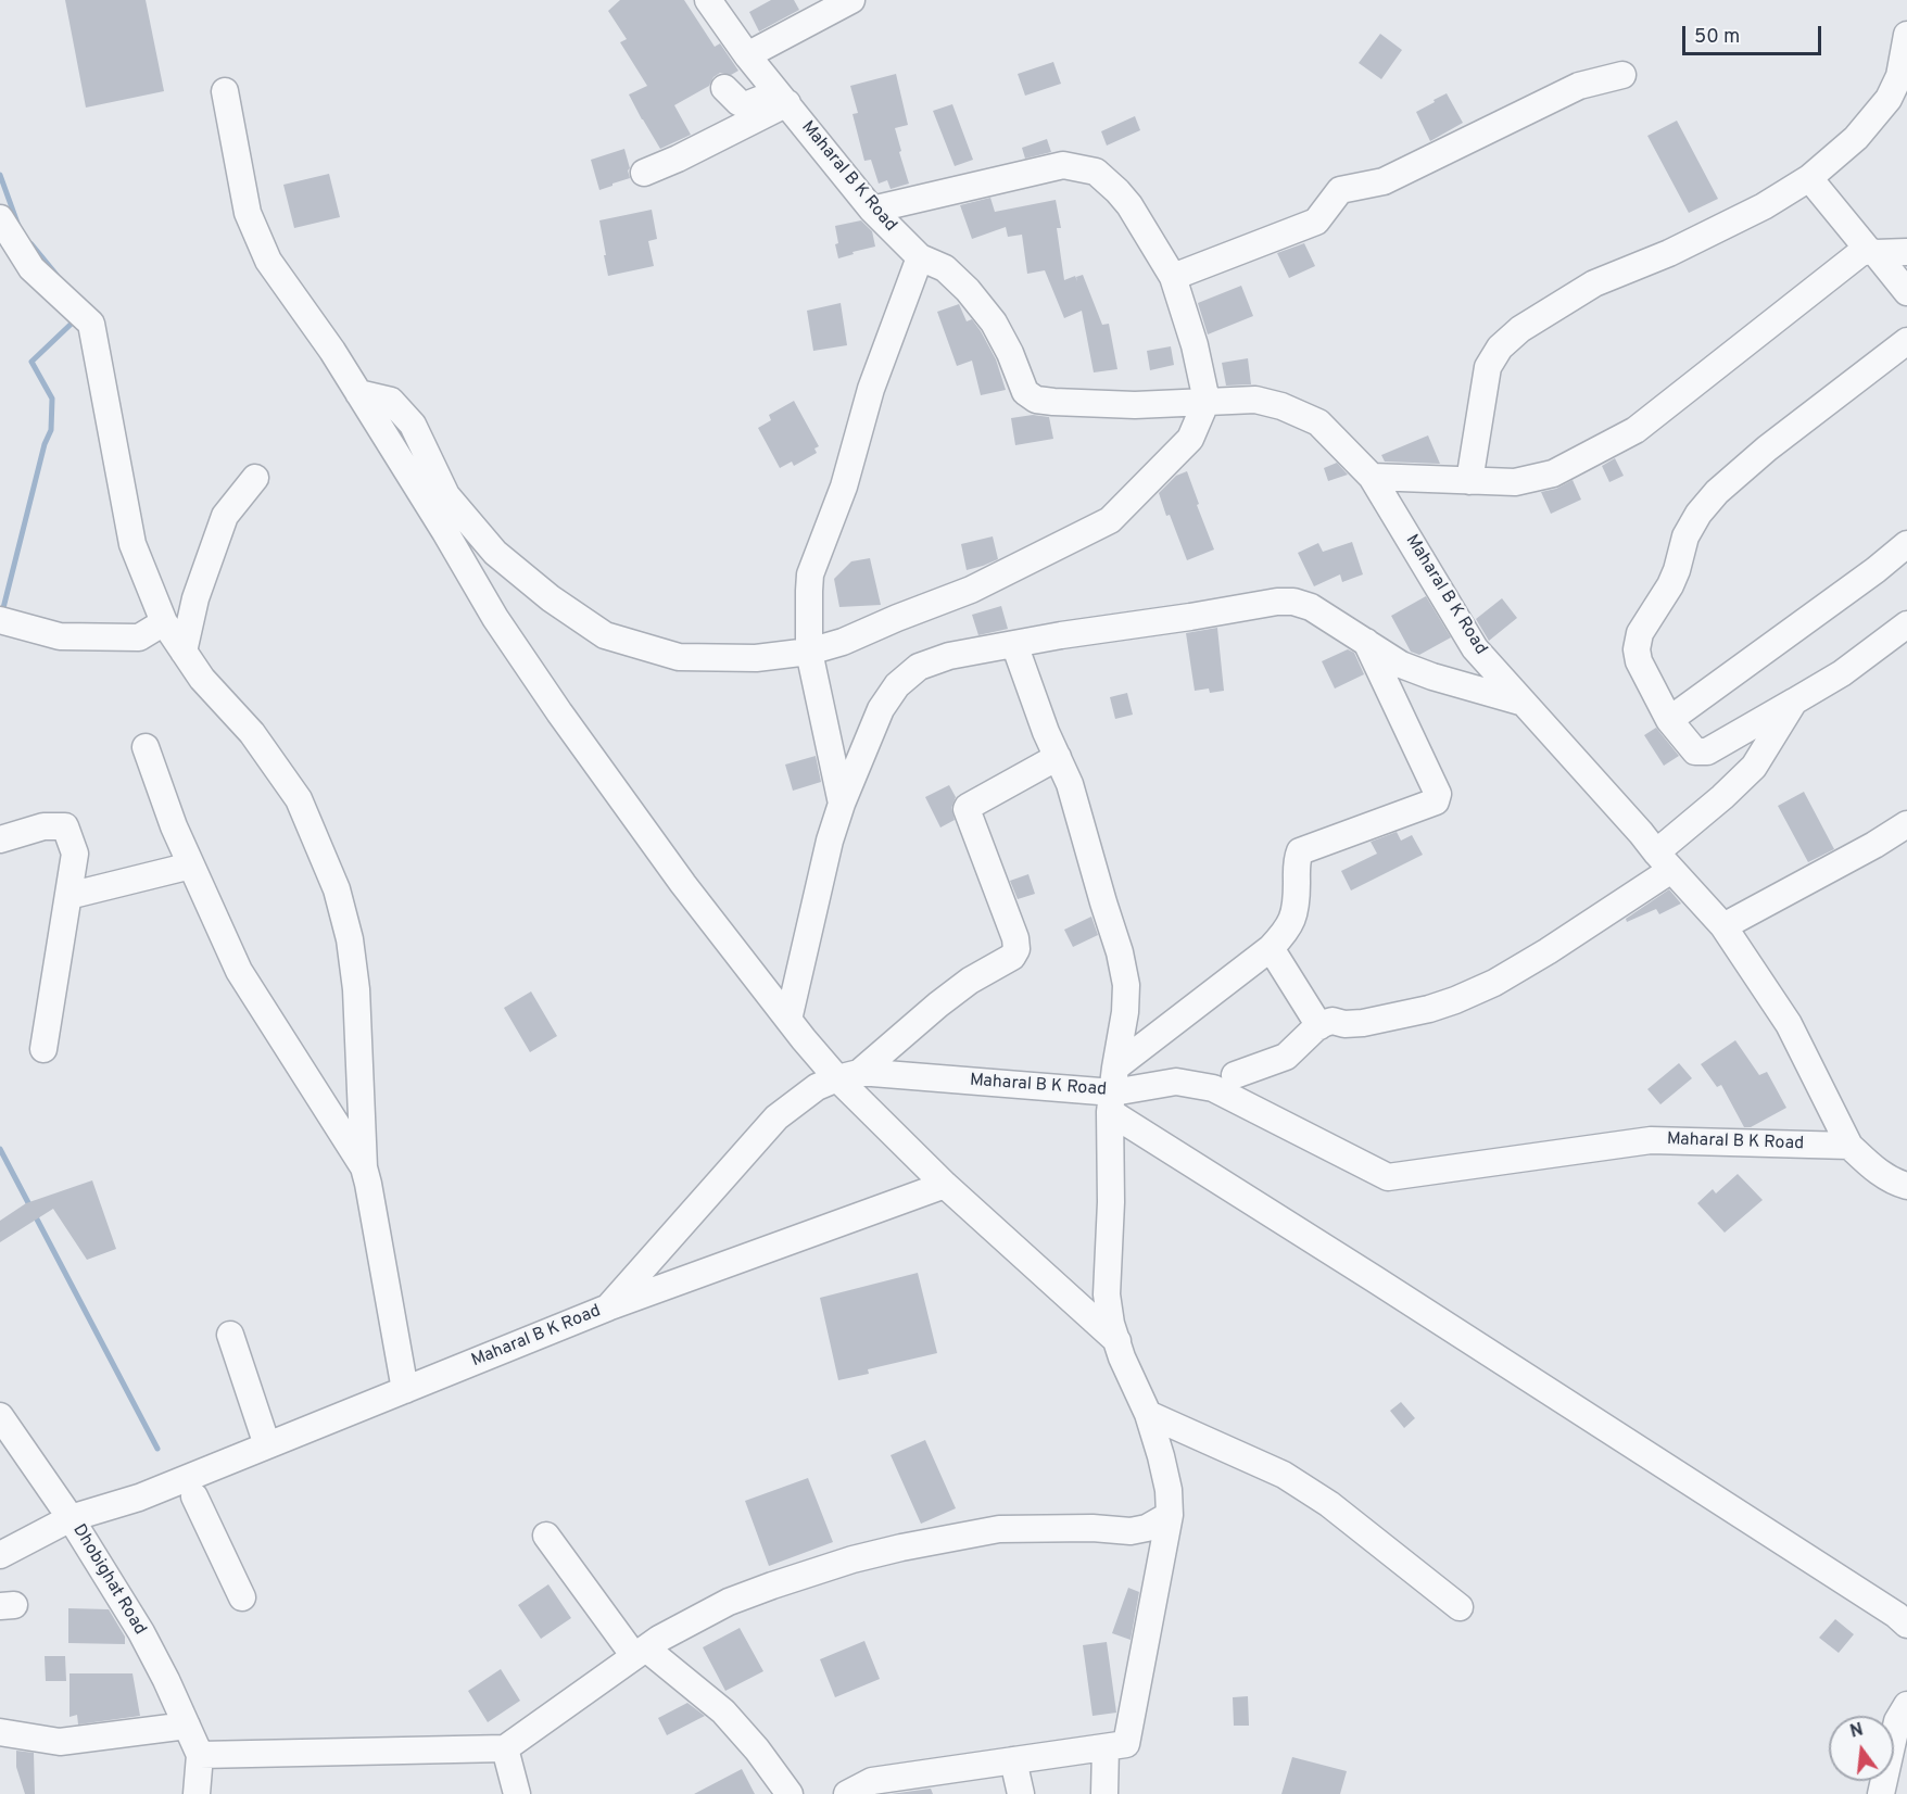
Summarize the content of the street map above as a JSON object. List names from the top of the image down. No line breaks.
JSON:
{"streets":{"street":["Maharal B K Road","Dhobighat Road"]},"crossings":[["Maharal B K Road","Dhobighat Road"]],"scale_bar":"50 m","north":"top"}
